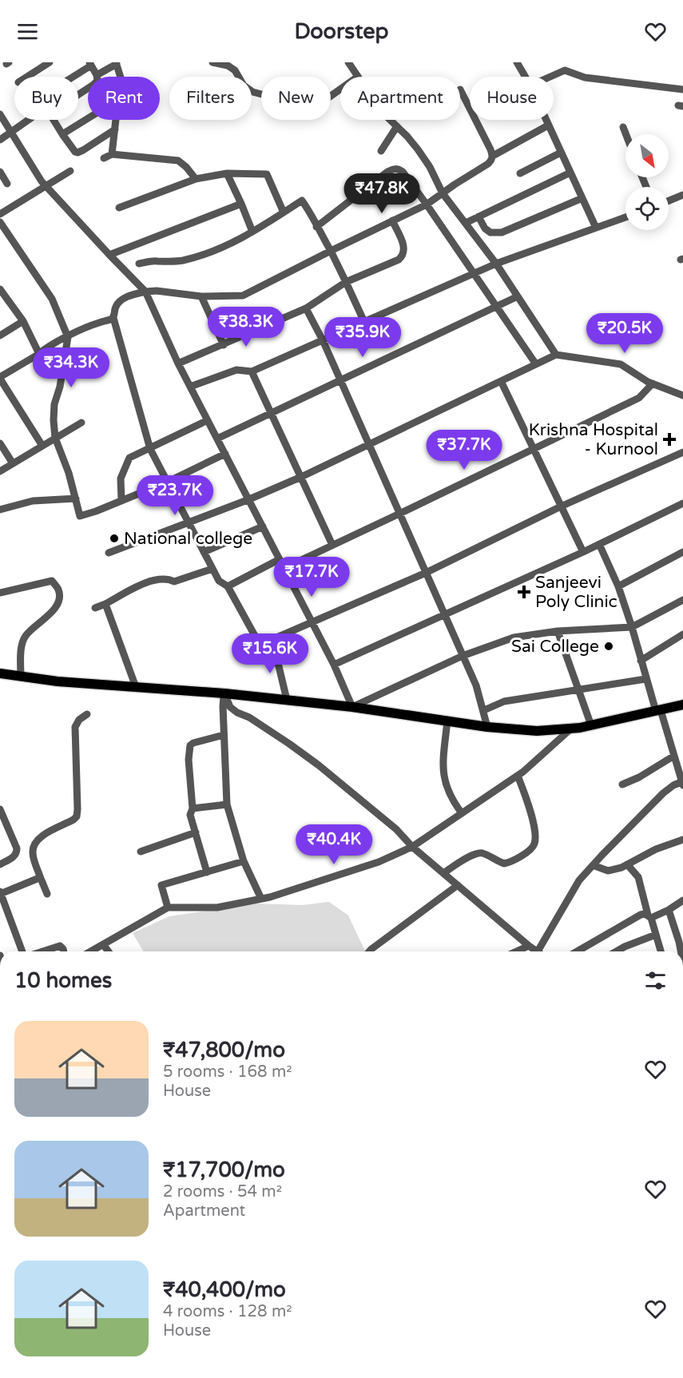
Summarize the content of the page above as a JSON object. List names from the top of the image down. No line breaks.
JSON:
{"places":{"health":["Krishna Hospital - Kurnool","Sanjeevi Poly Clinic"],"other":["National college","Sai College"]},"north":"bottom right","page":{"header":"Doorstep","chip":["Buy","Rent","Filters","New","Apartment","House"],"price":["₹47.8K","₹38.3K","₹20.5K","₹35.9K","₹34.3K","₹37.7K","₹23.7K","₹17.7K","₹15.6K","₹40.4K"],"heading":"10 homes","list":[{"name":"₹47,800/mo","note":"5 rooms · 168 m² · House"},{"name":"₹17,700/mo","note":"2 rooms · 54 m² · Apartment"},{"name":"₹40,400/mo","note":"4 rooms · 128 m² · House"}]}}
